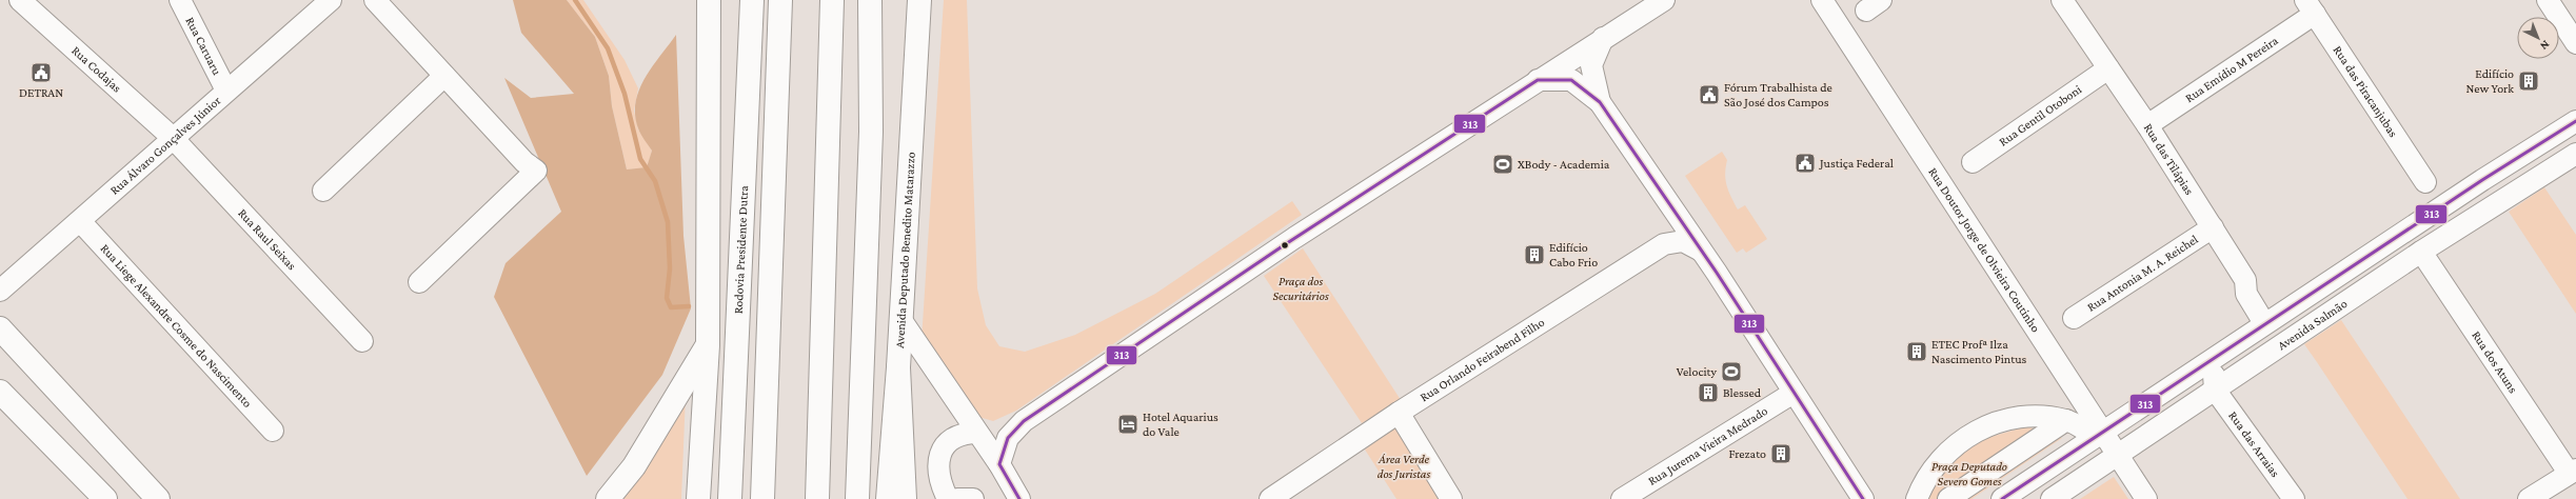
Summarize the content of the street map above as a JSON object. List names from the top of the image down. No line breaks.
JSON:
{"streets":{"main road":["Rodovia Presidente Dutra","Avenida Deputado Benedito Matarazzo"],"street":["Rua Caruaru","Rua Codajas","Rua Emídio M Pereira","Rua das Piracanjubas","Rua Gentil Otoboni","Rua Álvaro Gonçalves Júnior","Rua das Tilápias","Rua Raul Seixas","Rua Doutor Jorge de Olvieira Coutinho","Rua Antonia M. A. Reichel","Avenida Salmão","Rua Liege Alexandre Cosme do Nascimento","Rua Orlando Feirabend Filho","Rua dos Atuns","Rua das Arraias","Rua Jurema Vieira Medrado"]},"crossings":[["Rua Caruaru","Rua Álvaro Gonçalves Júnior"],["Rua Codajas","Rua Álvaro Gonçalves Júnior"],["Rua Codajas","Rua Raul Seixas"],["Rua Emídio M Pereira","Rua das Piracanjubas"],["Rua Emídio M Pereira","Rua das Tilápias"],["Rua Gentil Otoboni","Rua das Tilápias"],["Rua Álvaro Gonçalves Júnior","Rua Raul Seixas"],["Rua Álvaro Gonçalves Júnior","Rua Liege Alexandre Cosme do Nascimento"],["Rua das Tilápias","Rua Antonia M. A. Reichel"],["Rua Doutor Jorge de Olvieira Coutinho","Avenida Salmão"],["Avenida Salmão","Rua dos Atuns"],["Avenida Salmão","Rua das Arraias"]],"parks":["Praça dos Securitários","Área Verde dos Juristas","Praça Deputado Severo Gomes"],"places":{"public building":["DETRAN","Fórum Trabalhista de São José dos Campos","Justiça Federal"],"building":["Edifício New York","Edifício Cabo Frio","ETEC Profª Ilza Nascimento Pintus","Blessed","Frezato"],"sports":["XBody - Academia","Velocity"],"hotel":["Hotel Aquarius do Vale"]},"lines":["transit line 313"],"north":"bottom right"}
